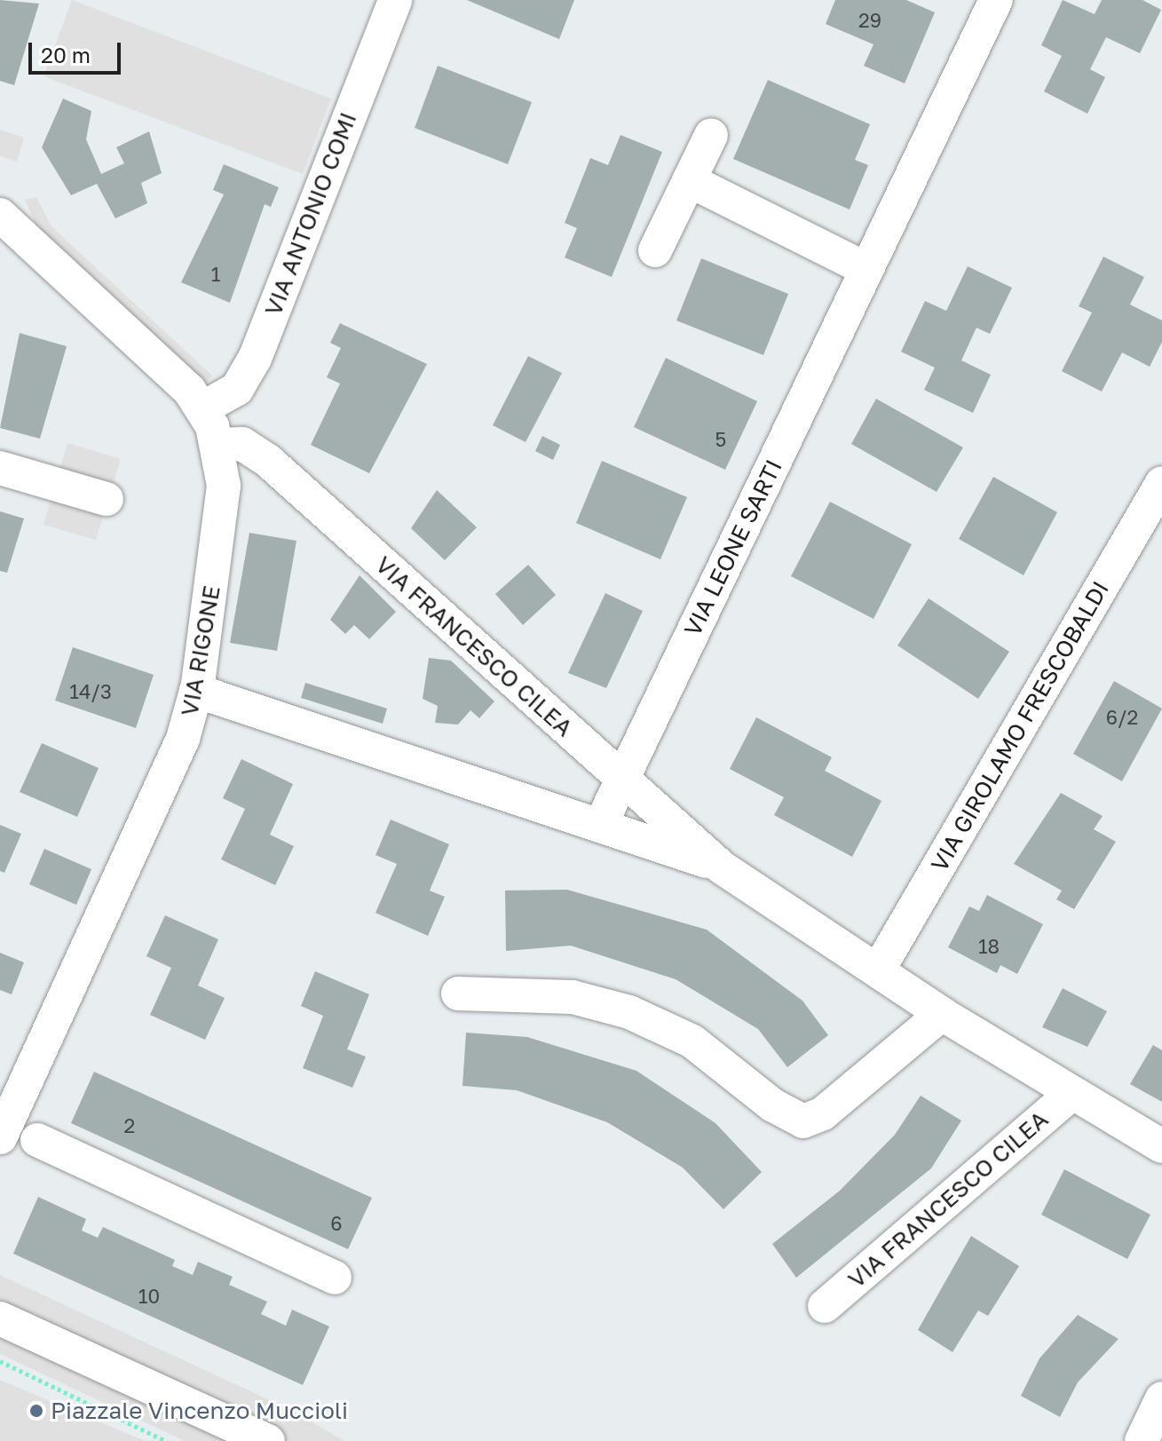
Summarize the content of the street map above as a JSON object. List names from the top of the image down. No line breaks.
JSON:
{"streets":{"street":["VIA ANTONIO COMI","VIA LEONE SARTI","VIA FRANCESCO CILEA","VIA RIGONE","VIA GIROLAMO FRESCOBALDI"]},"crossings":[["VIA ANTONIO COMI","VIA RIGONE"],["VIA LEONE SARTI","VIA FRANCESCO CILEA"],["VIA FRANCESCO CILEA","VIA RIGONE"],["VIA FRANCESCO CILEA","VIA GIROLAMO FRESCOBALDI"]],"places":["Piazzale Vincenzo Muccioli"],"house_numbers":["29","1","5","14/3","6/2","18","2","6","10"],"scale_bar":"20 m"}
